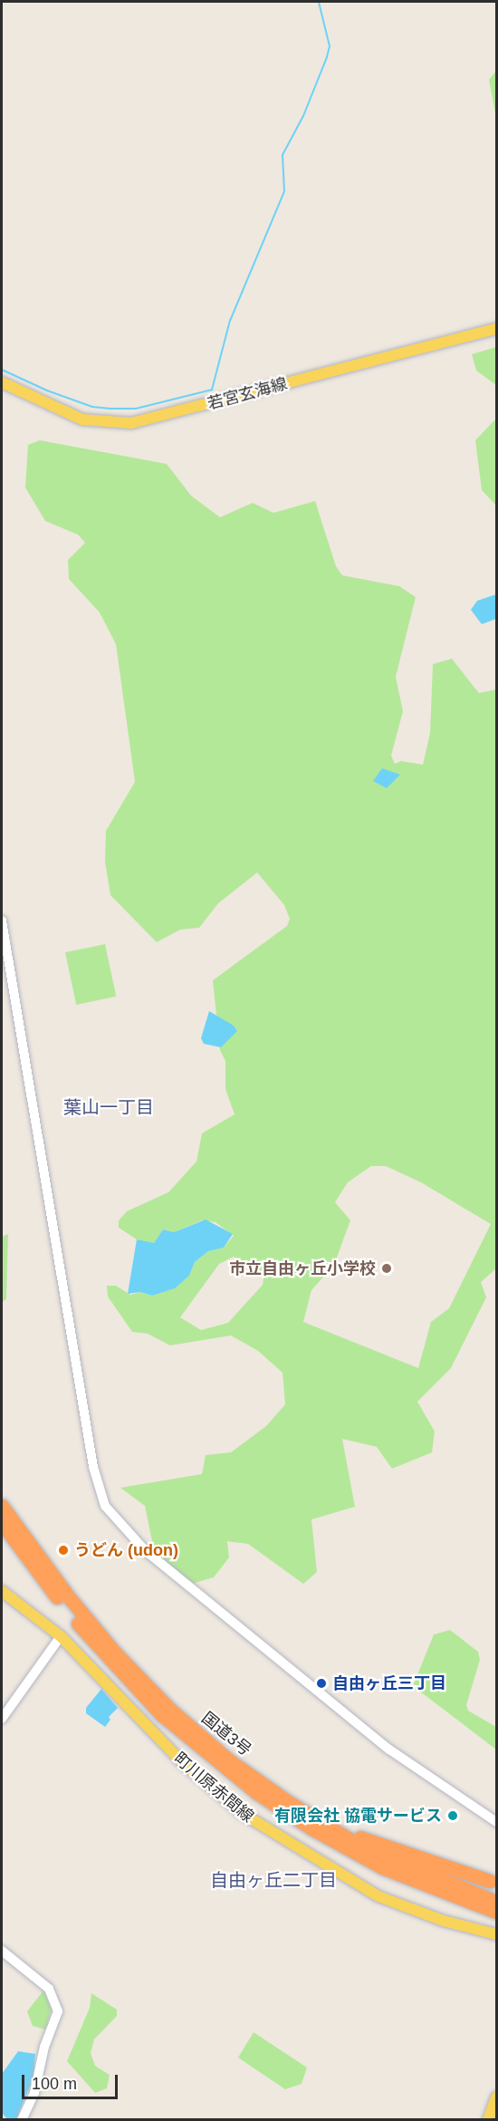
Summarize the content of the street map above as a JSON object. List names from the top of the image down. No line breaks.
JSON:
{"streets":{"highway":["国道3号"],"main road":["若宮玄海線","町川原赤間線"]},"districts":["葉山一丁目","自由ヶ丘二丁目"],"places":["市立自由ヶ丘小学校","うどん (udon)","自由ヶ丘三丁目","有限会社 協電サービス"],"scale_bar":"100 m"}
